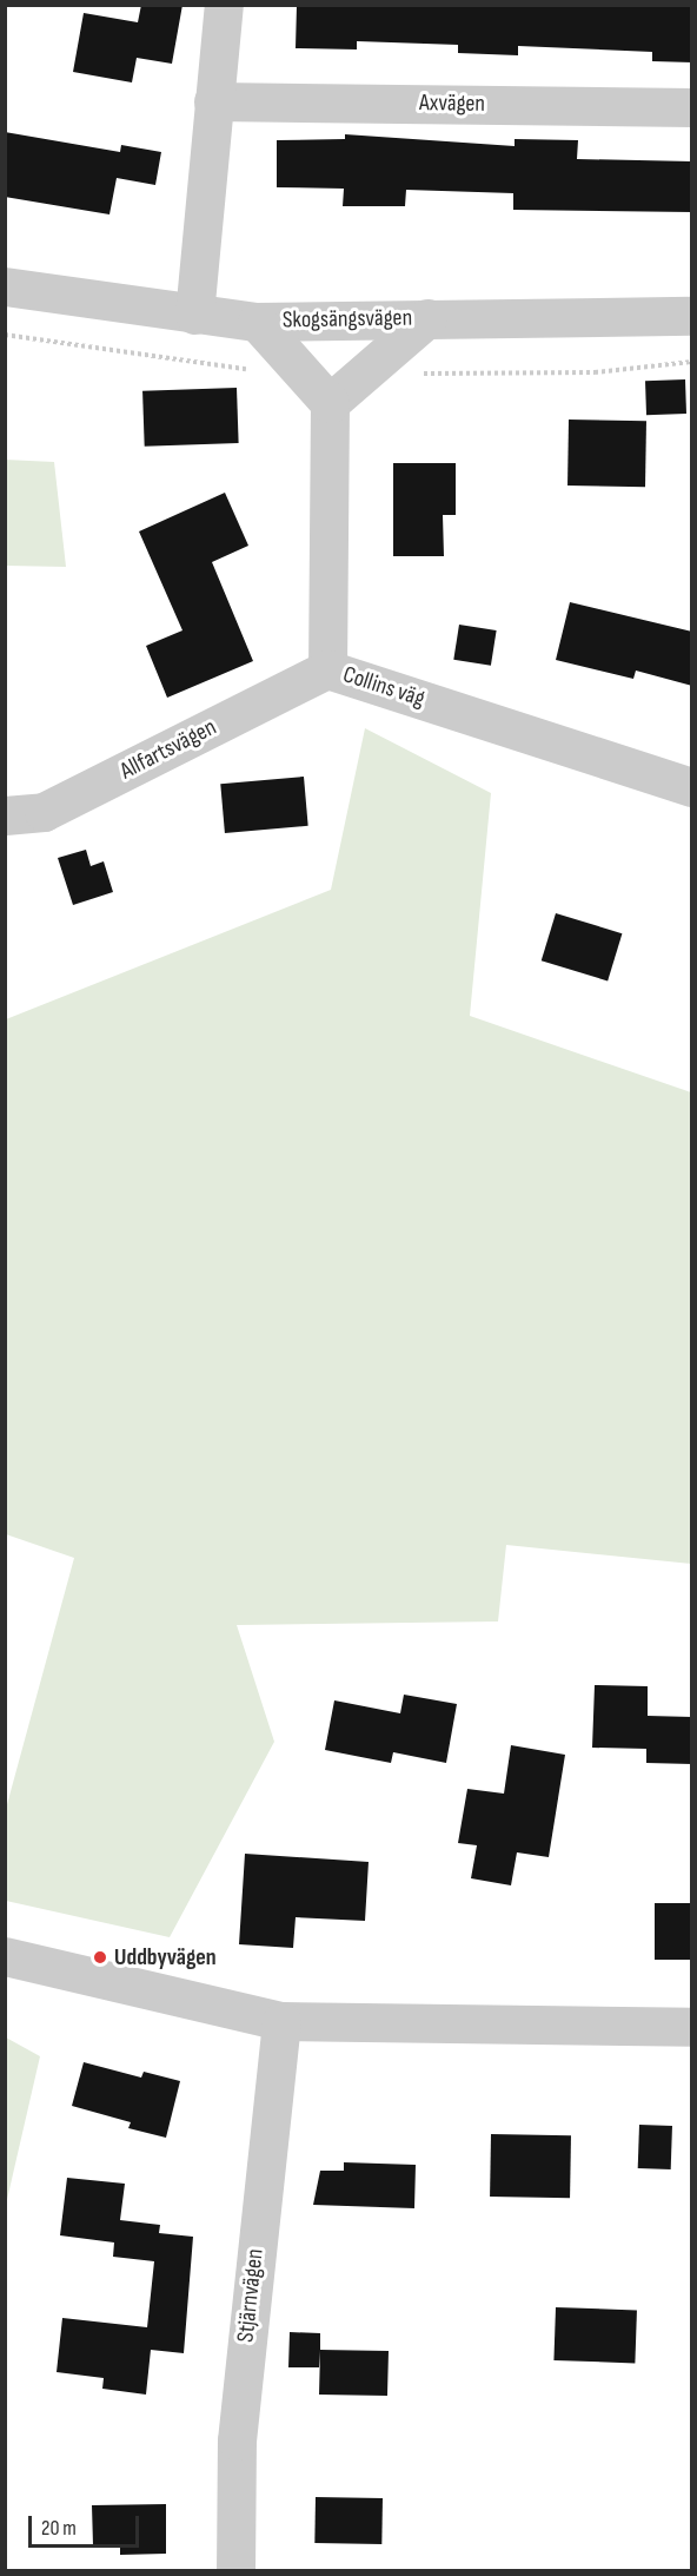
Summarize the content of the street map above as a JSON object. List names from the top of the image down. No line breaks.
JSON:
{"streets":{"street":["Axvägen","Skogsängsvägen","Collins väg","Allfartsvägen","Stjärnvägen"]},"crossings":[["Collins väg","Allfartsvägen"]],"places":["Uddbyvägen"],"scale_bar":"20 m"}
